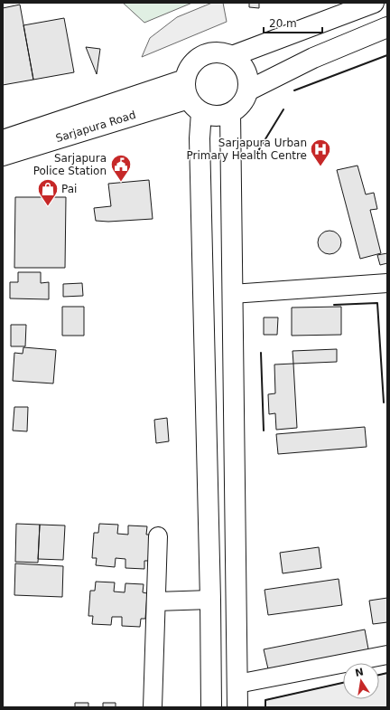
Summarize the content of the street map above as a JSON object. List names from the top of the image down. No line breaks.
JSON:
{"streets":{"main road":["Sarjapura Road"]},"places":{"hospital":["Sarjapura Urban Primary Health Centre"],"public building":["Sarjapura Police Station"],"shop":["Pai"]},"scale_bar":"20 m","north":"top"}
